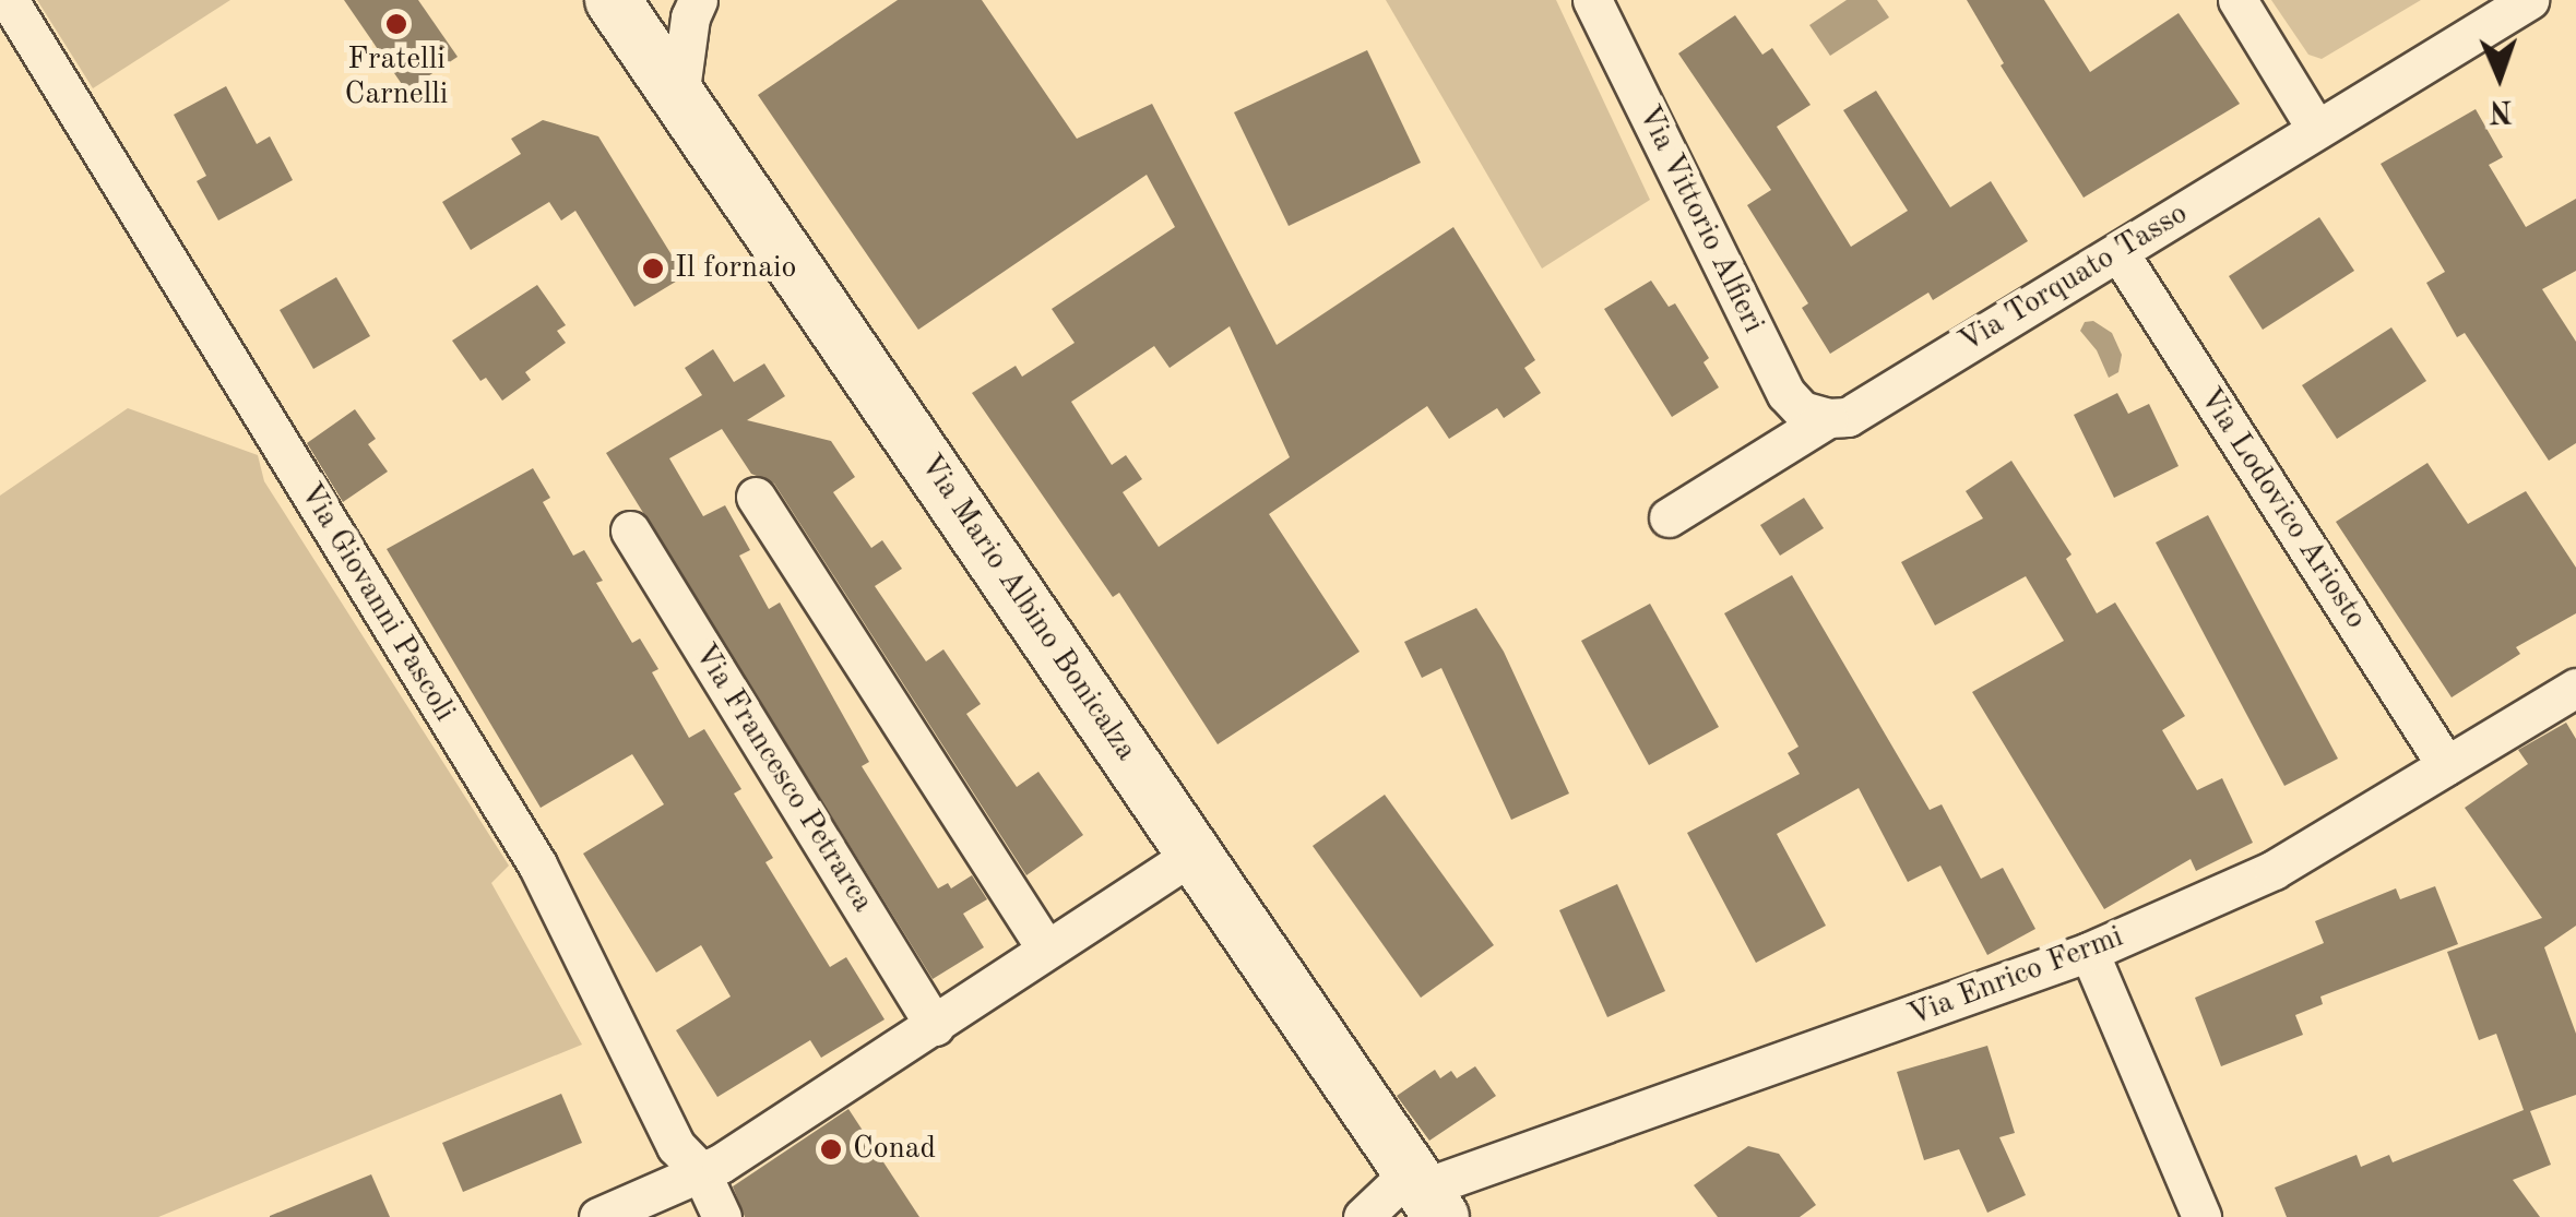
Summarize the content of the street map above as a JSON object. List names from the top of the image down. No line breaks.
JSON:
{"streets":{"main road":["Via Mario Albino Bonicalza"],"street":["Via Vittorio Alfieri","Via Torquato Tasso","Via Lodovico Ariosto","Via Giovanni Pascoli","Via Francesco Petrarca","Via Enrico Fermi"]},"crossings":[["Via Vittorio Alfieri","Via Torquato Tasso"],["Via Torquato Tasso","Via Lodovico Ariosto"],["Via Lodovico Ariosto","Via Enrico Fermi"],["Via Mario Albino Bonicalza","Via Enrico Fermi"]],"places":["Fratelli Carnelli","Il fornaio","Conad"],"north":"bottom"}
